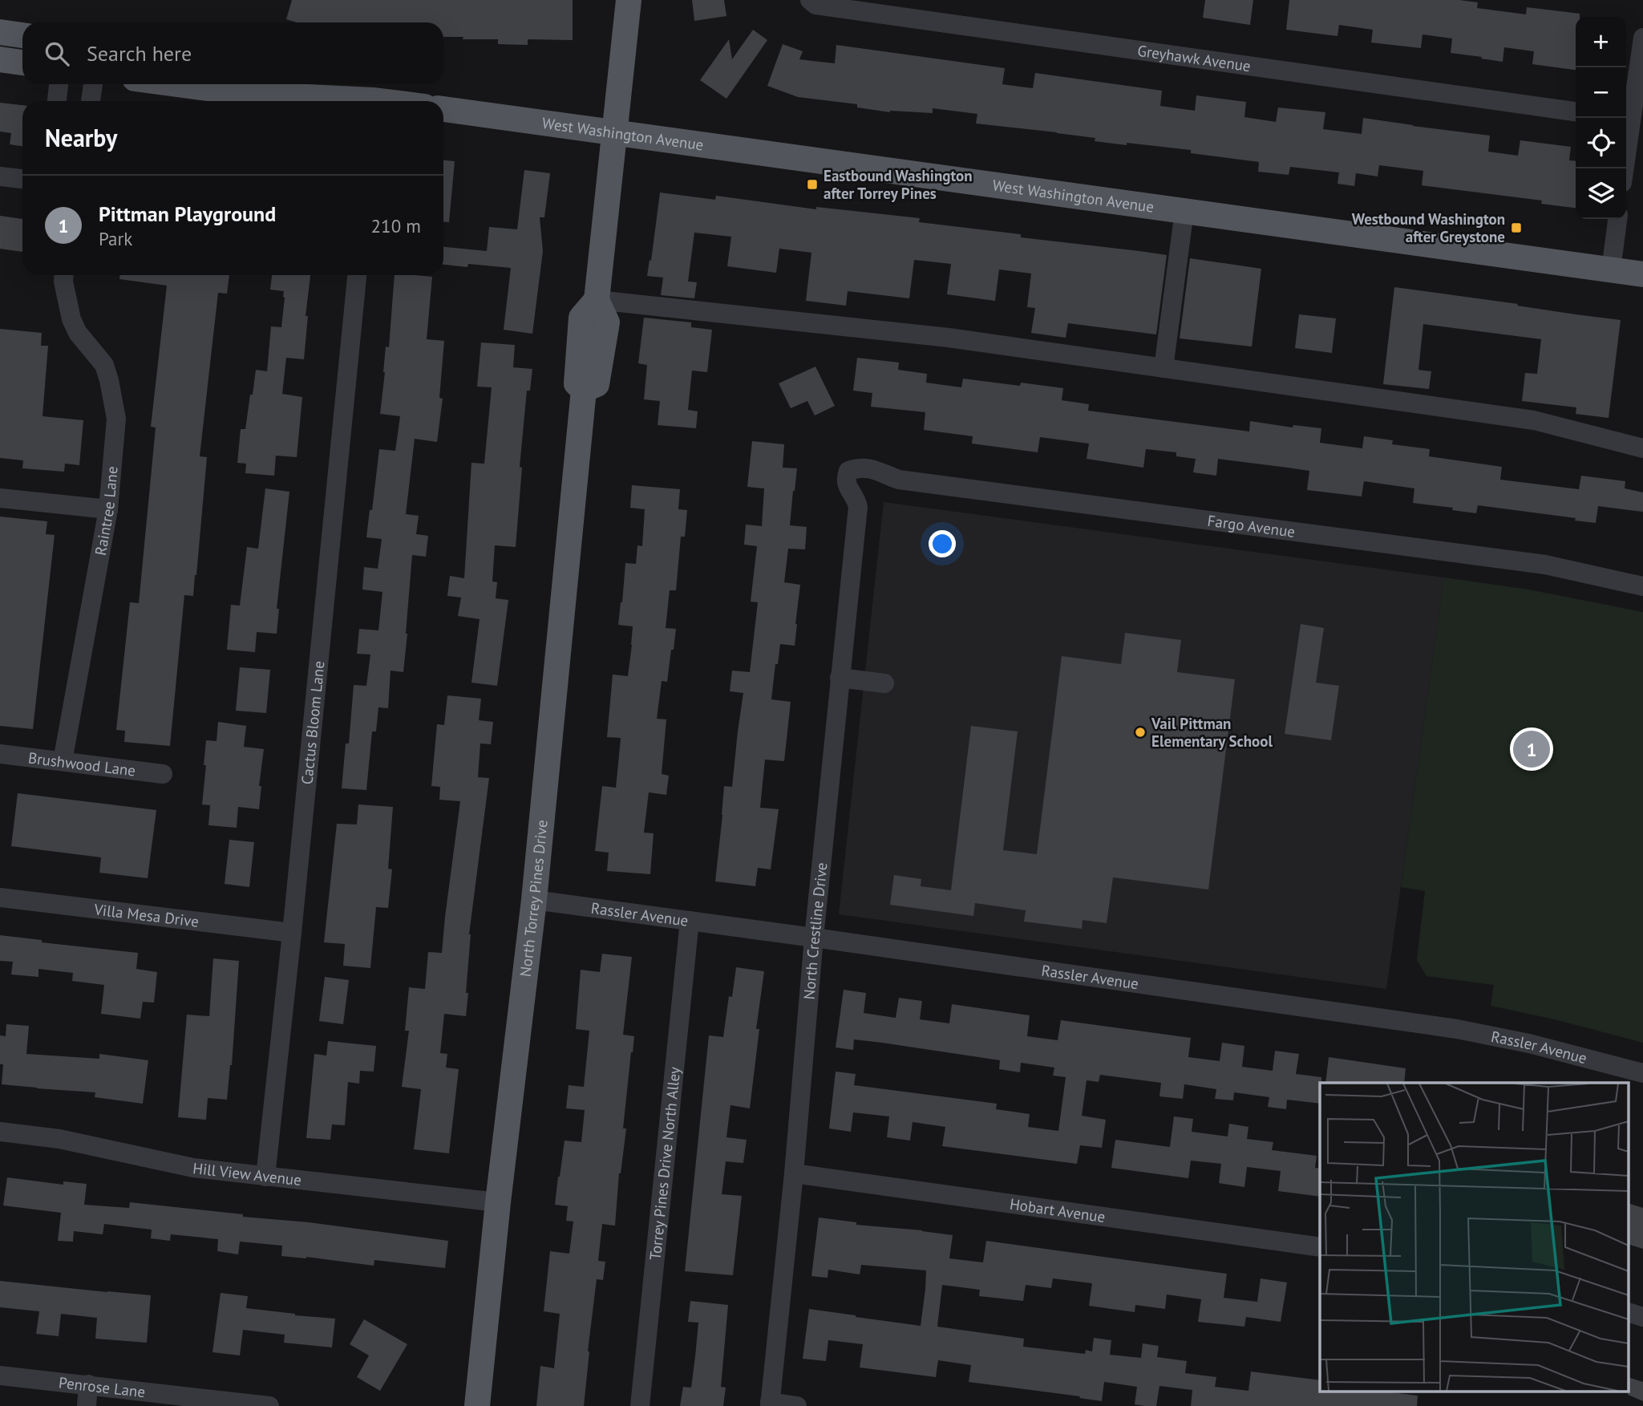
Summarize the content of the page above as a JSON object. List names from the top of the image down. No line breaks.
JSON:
{"streets":{"main road":["West Washington Avenue","North Torrey Pines Drive"],"street":["Greyhawk Avenue","Raintree Lane","Fargo Avenue","Cactus Bloom Lane","Brushwood Lane","Rassler Avenue","Villa Mesa Drive","North Crestline Drive","Torrey Pines Drive North Alley","Hill View Avenue","Hobart Avenue","Penrose Lane"]},"crossings":[["West Washington Avenue","North Torrey Pines Drive"],["Raintree Lane","Brushwood Lane"],["Fargo Avenue","North Crestline Drive"],["Cactus Bloom Lane","Villa Mesa Drive"],["Cactus Bloom Lane","Hill View Avenue"],["North Torrey Pines Drive","Rassler Avenue"],["North Torrey Pines Drive","Hill View Avenue"],["Rassler Avenue","North Crestline Drive"],["Rassler Avenue","Torrey Pines Drive North Alley"],["North Crestline Drive","Hobart Avenue"]],"places":{"transit":["Eastbound Washington after Torrey Pines","Westbound Washington after Greystone"],"other":["Vail Pittman Elementary School"]},"page":{"map_buttons":["+","−"],"search":"Search here","heading":"Nearby","list":[{"mark":"1","name":"Pittman Playground","note":"Park","value":"210 m"}],"pins":"1"}}
